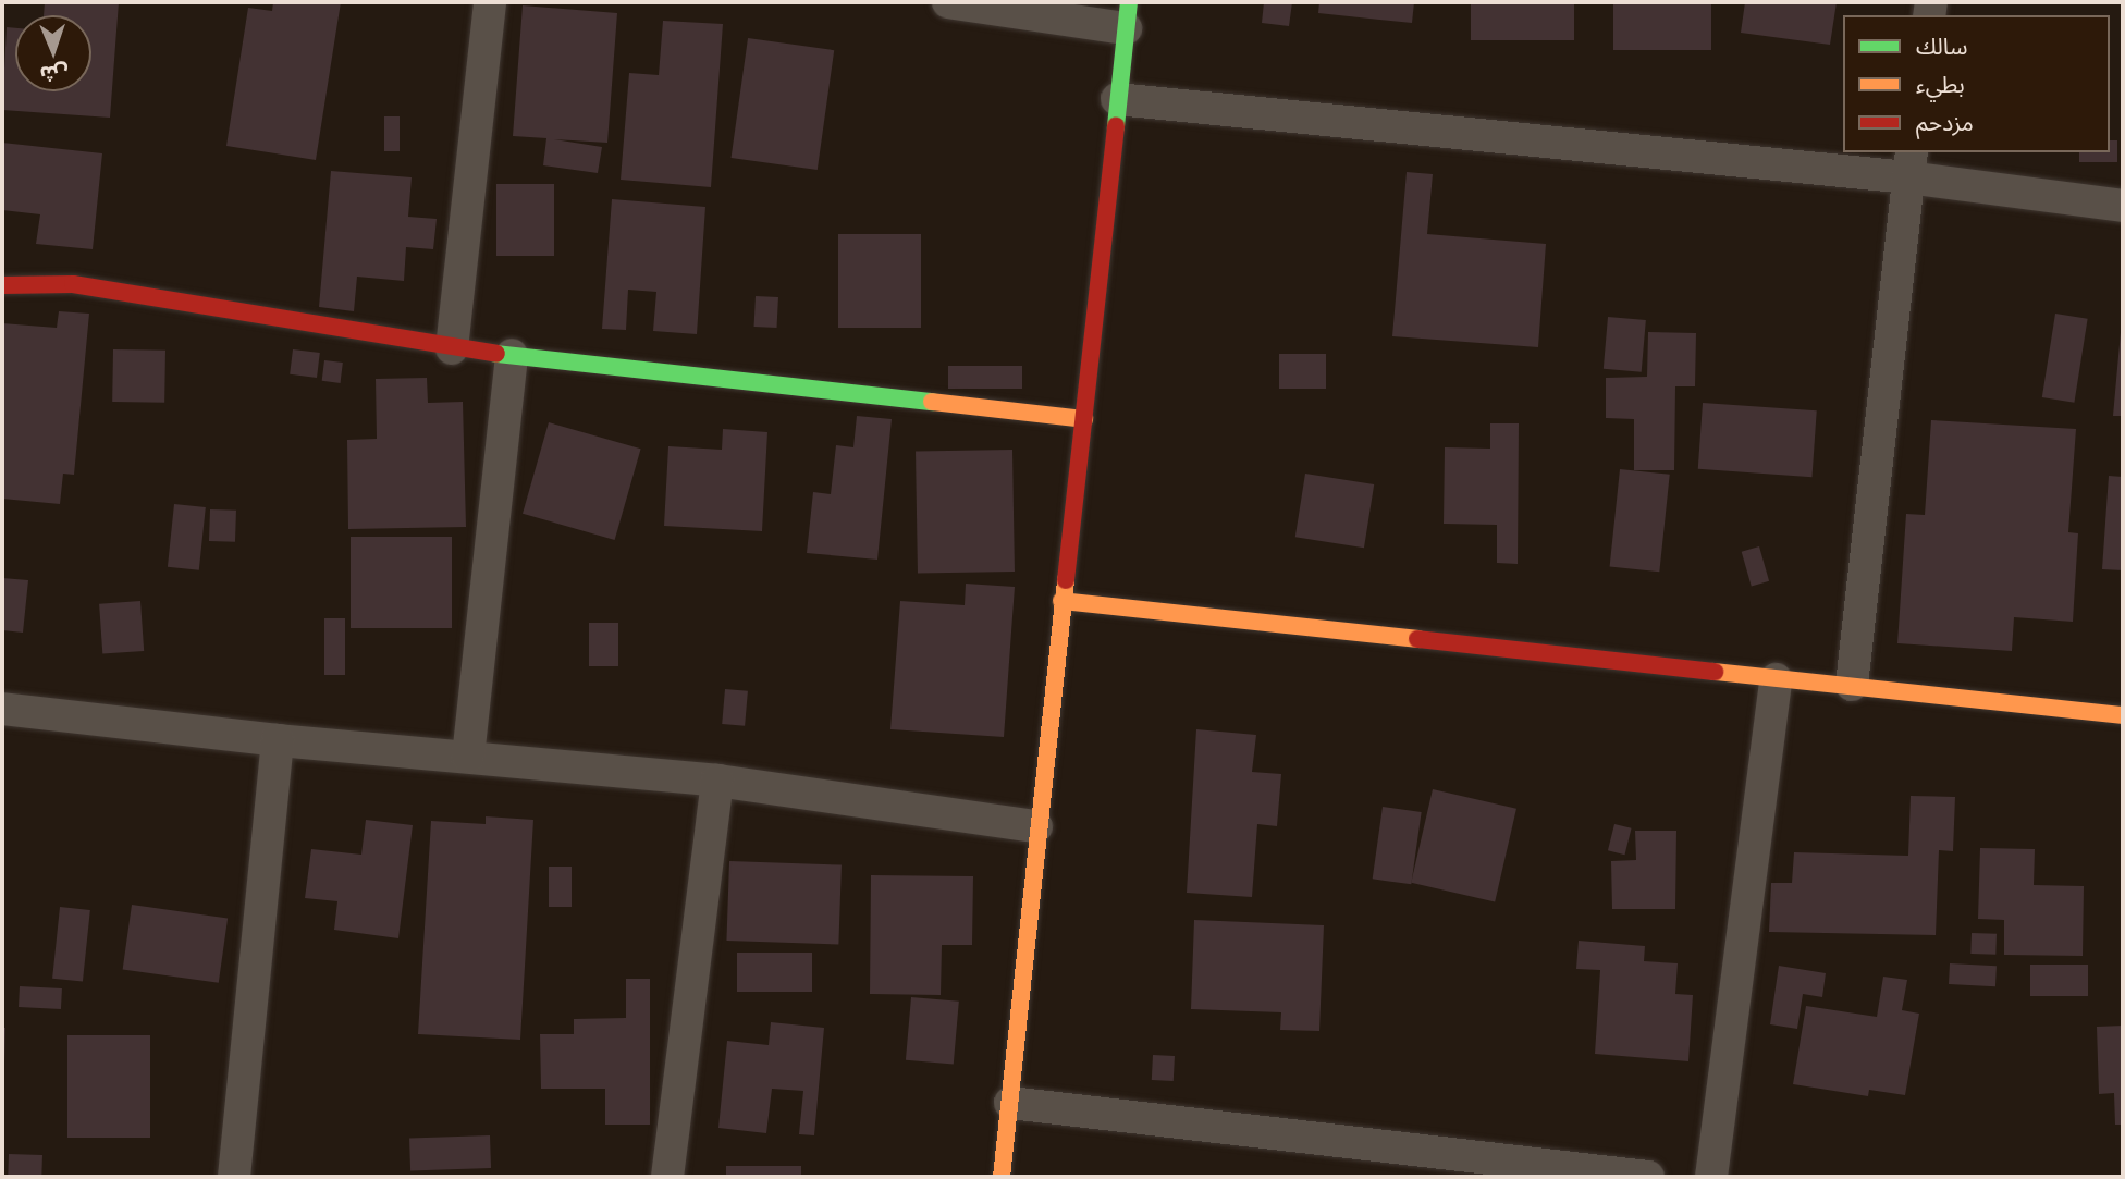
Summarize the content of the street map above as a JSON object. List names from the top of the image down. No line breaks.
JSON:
{"legend":["سالك","بطيء","مزدحم"],"north":"bottom"}
